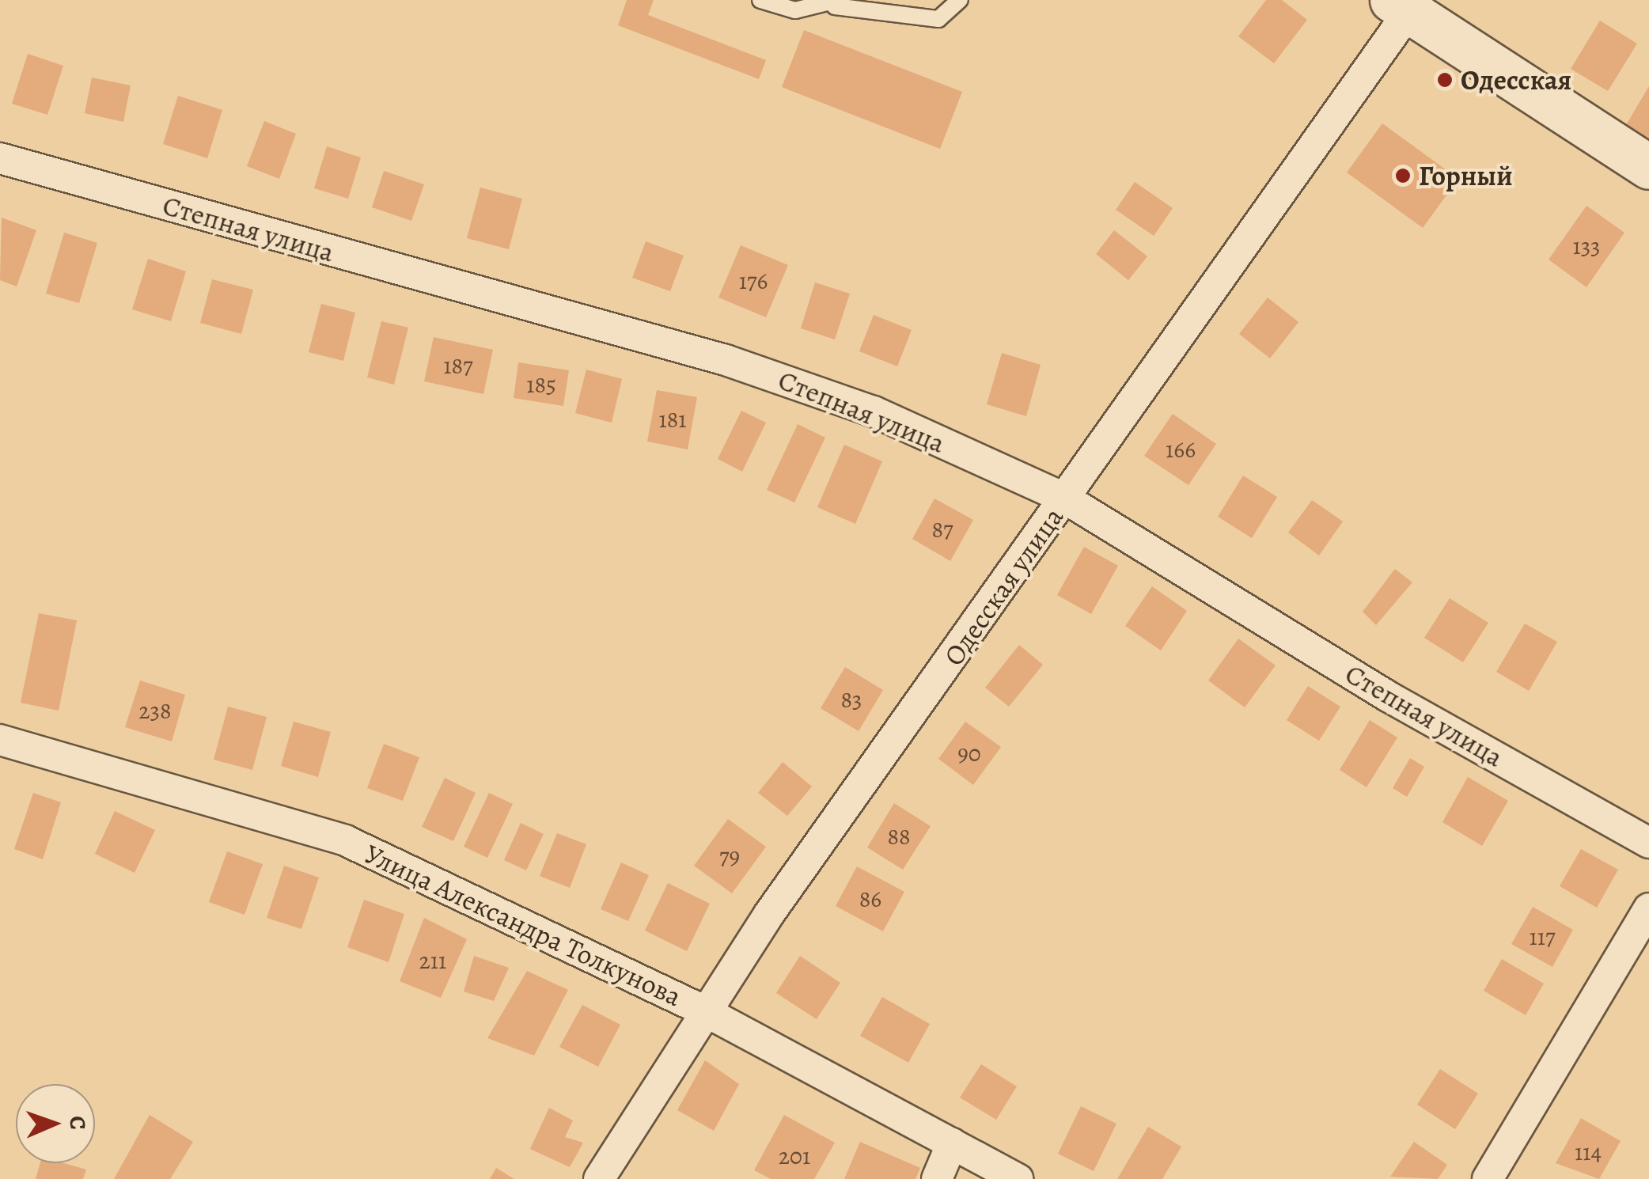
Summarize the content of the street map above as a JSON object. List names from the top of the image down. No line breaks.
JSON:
{"streets":{"street":["Степная улица","Одесская улица","Улица Александра Толкунова"]},"crossings":[["Степная улица","Одесская улица"],["Одесская улица","Улица Александра Толкунова"]],"places":["Одесская","Горный"],"house_numbers":["133","176","187","185","181","166","87","83","238","90","88","79","86","117","211","114","201"],"north":"right"}
